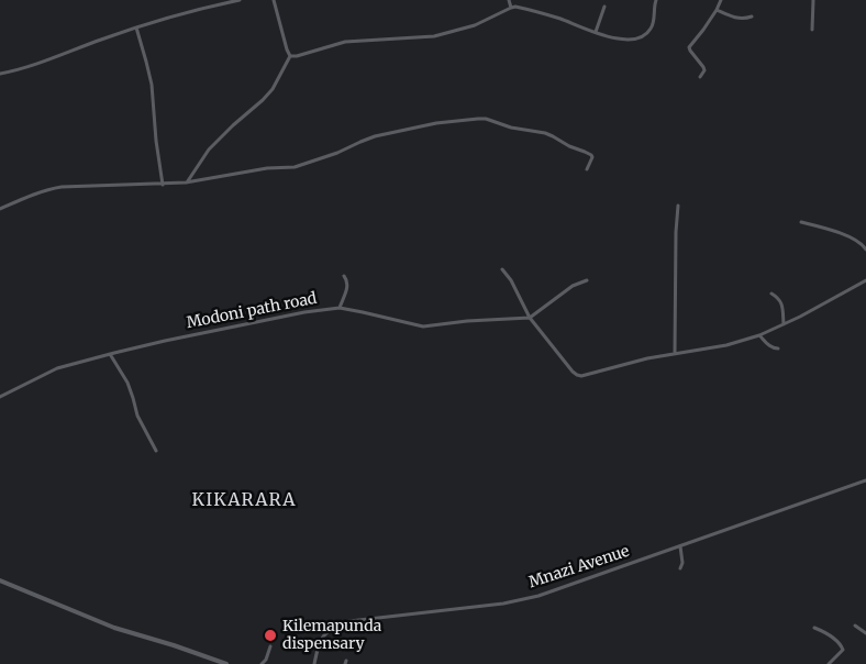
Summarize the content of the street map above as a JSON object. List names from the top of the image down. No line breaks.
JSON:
{"streets":{"street":["Modoni path road","Mnazi Avenue"]},"districts":["KIKARARA"],"places":["Kilemapunda dispensary"]}
